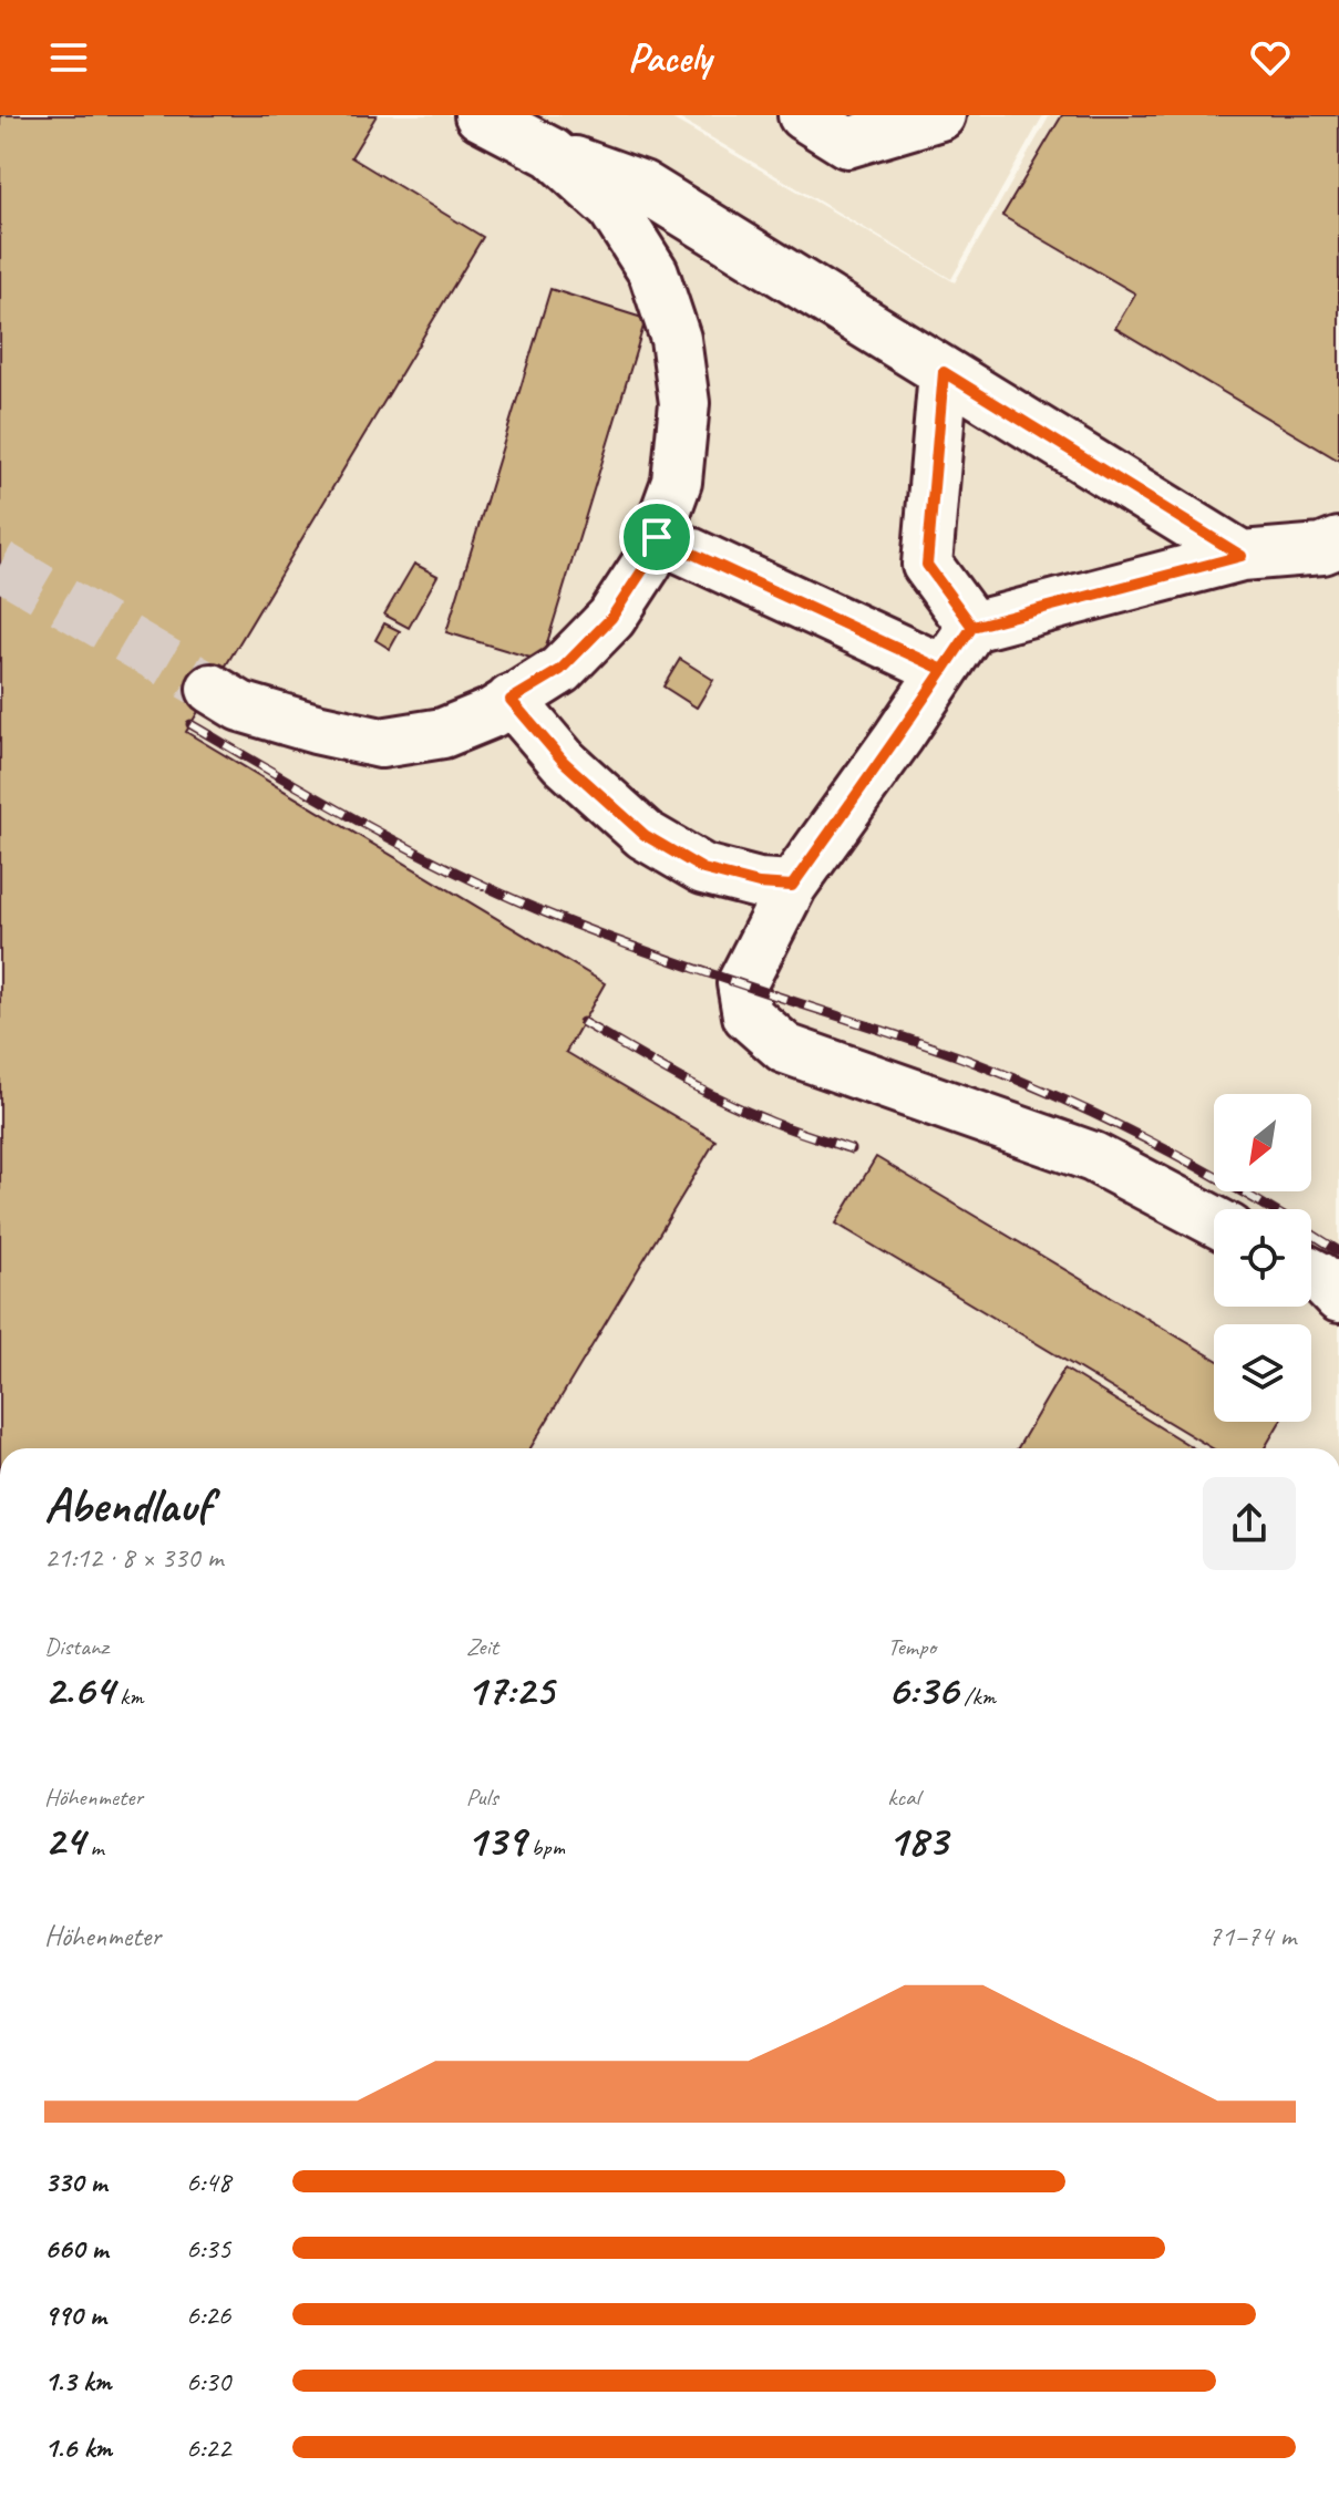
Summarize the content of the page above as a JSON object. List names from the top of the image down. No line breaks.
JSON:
{"north":"bottom left","page":{"header":"Pacely","heading":["Abendlauf","21:12 · 8 × 330 m"],"stats":[["Distanz","2.64 km"],["Zeit","17:25"],["Tempo","6:36 /km"],["Höhenmeter","24 m"],["Puls","139 bpm"],["kcal","183"]],"chart":["Höhenmeter","71–74 m"],"list":[{"name":"330 m","note":"6:48"},{"name":"660 m","note":"6:35"},{"name":"990 m","note":"6:26"},{"name":"1.3 km","note":"6:30"},{"name":"1.6 km","note":"6:22"}]}}
